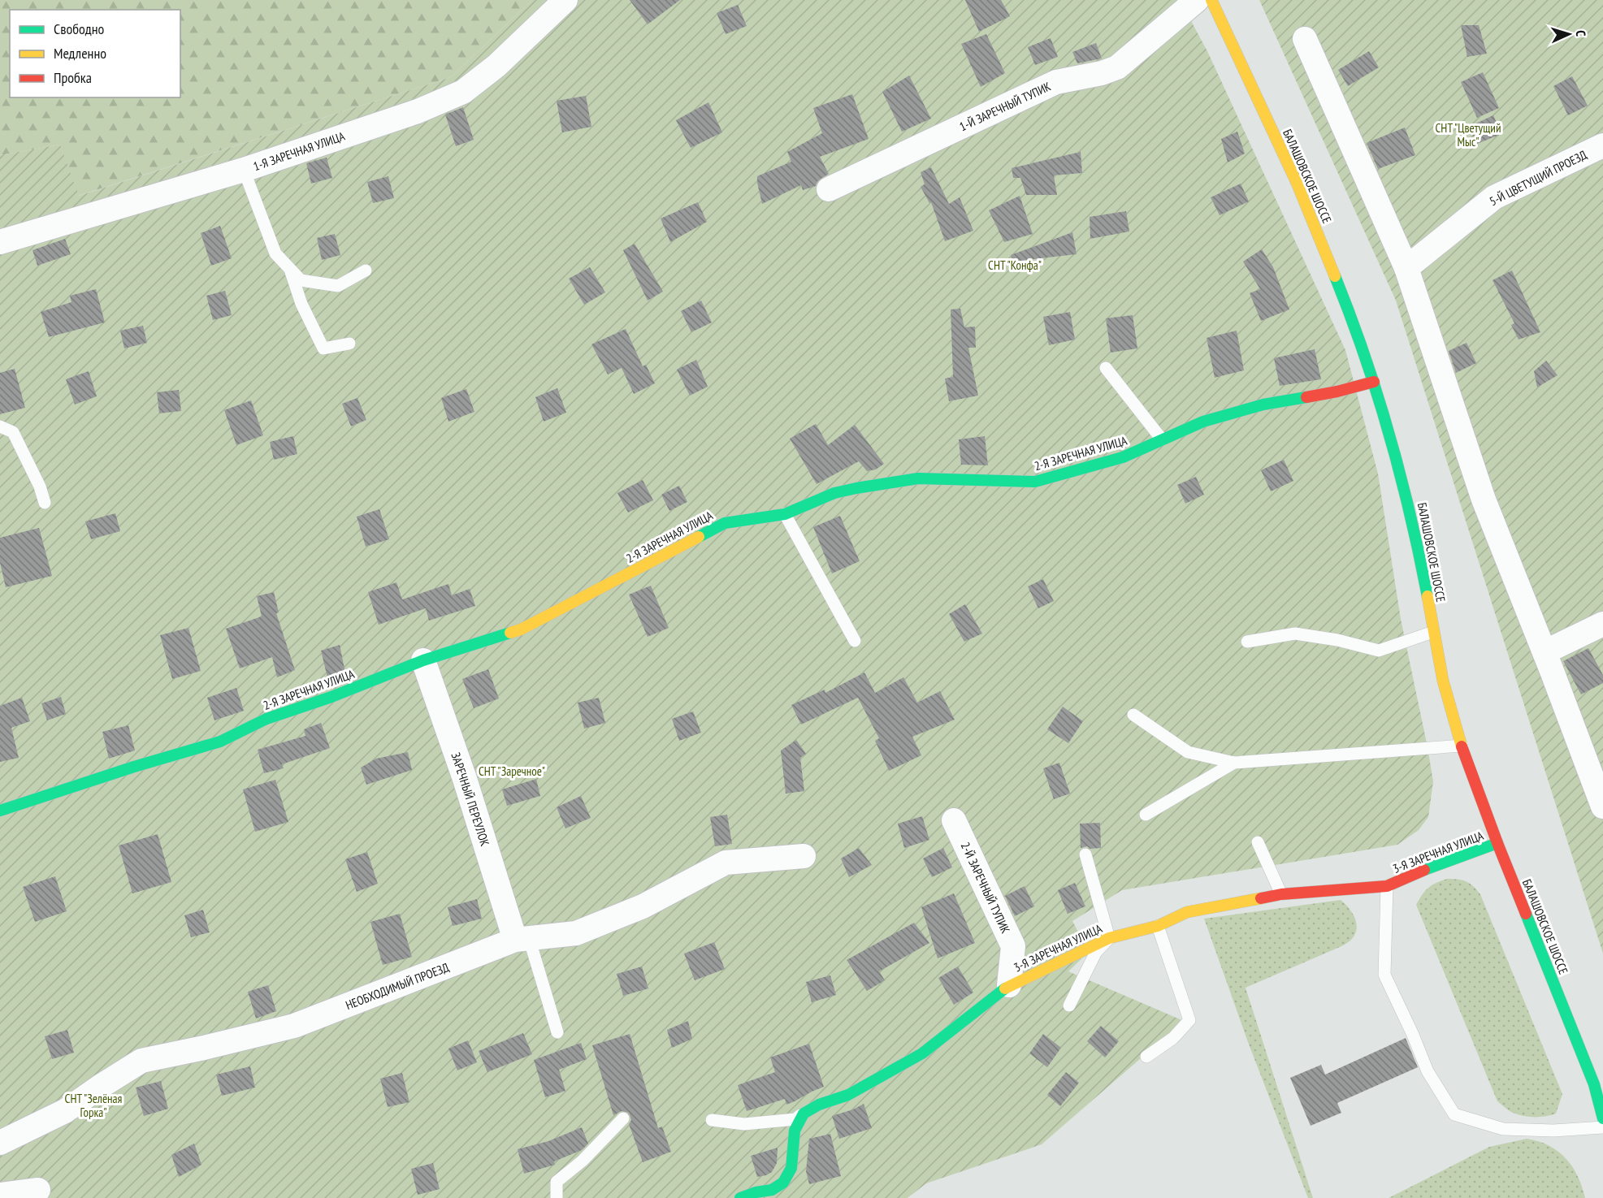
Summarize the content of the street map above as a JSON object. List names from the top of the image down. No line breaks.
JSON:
{"streets":{"street":["1-Й ЗАРЕЧНЫЙ ТУПИК","1-Я ЗАРЕЧНАЯ УЛИЦА","БАЛАШОВСКОЕ ШОССЕ","5-Й ЦВЕТУЩИЙ ПРОЕЗД","2-Я ЗАРЕЧНАЯ УЛИЦА","ЗАРЕЧНЫЙ ПЕРЕУЛОК","3-Я ЗАРЕЧНАЯ УЛИЦА","2-Й ЗАРЕЧНЫЙ ТУПИК","НЕОБХОДИМЫЙ ПРОЕЗД"]},"crossings":[["БАЛАШОВСКОЕ ШОССЕ","2-Я ЗАРЕЧНАЯ УЛИЦА"],["БАЛАШОВСКОЕ ШОССЕ","3-Я ЗАРЕЧНАЯ УЛИЦА"],["2-Я ЗАРЕЧНАЯ УЛИЦА","ЗАРЕЧНЫЙ ПЕРЕУЛОК"],["ЗАРЕЧНЫЙ ПЕРЕУЛОК","НЕОБХОДИМЫЙ ПРОЕЗД"],["3-Я ЗАРЕЧНАЯ УЛИЦА","2-Й ЗАРЕЧНЫЙ ТУПИК"]],"parks":["СНТ \"Цветущий Мыс\"","СНТ \"Конфа\"","СНТ \"Заречное\"","СНТ \"Зелёная Горка\""],"legend":["Свободно","Медленно","Пробка"],"north":"right"}
